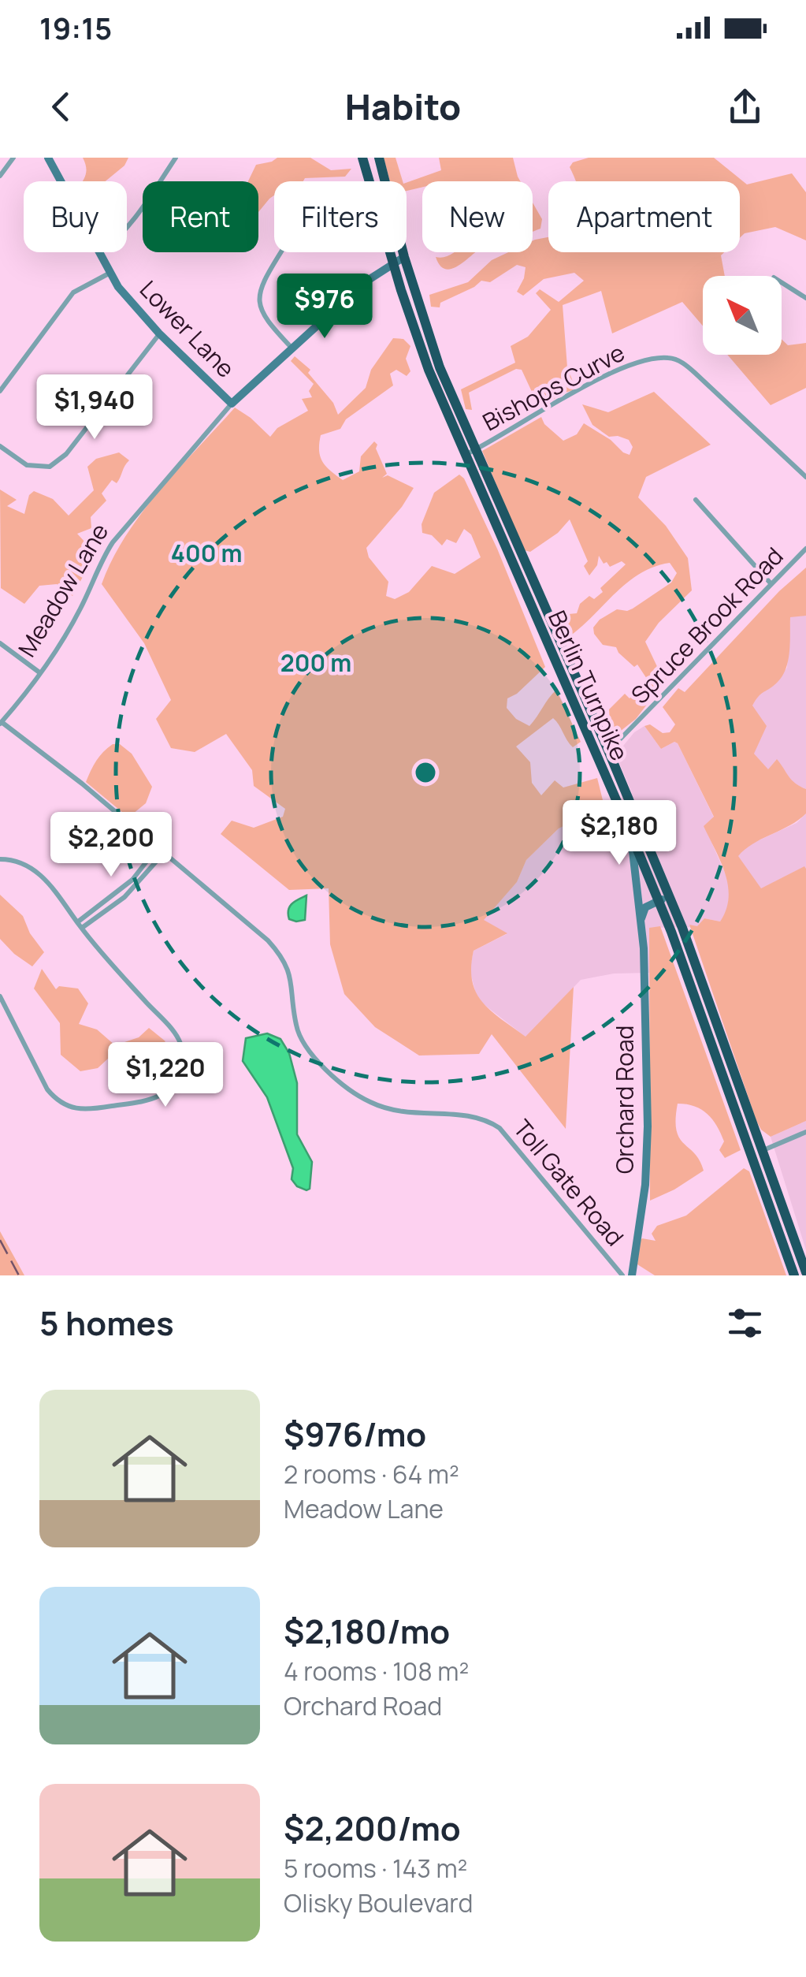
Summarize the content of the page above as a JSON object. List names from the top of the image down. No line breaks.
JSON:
{"streets":{"highway":["Berlin Turnpike"],"street":["Lower Lane","Bishops Curve","Meadow Lane","Spruce Brook Road","Orchard Road","Toll Gate Road"]},"crossings":[["Lower Lane","Meadow Lane"],["Bishops Curve","Berlin Turnpike"],["Meadow Lane","Berlin Turnpike"],["Meadow Lane","Toll Gate Road"],["Spruce Brook Road","Berlin Turnpike"],["Berlin Turnpike","Orchard Road"]],"north":"top left","page":{"status":"19:15","header":"Habito","chip":["Buy","Rent","Filters","New","Apartment"],"price":["$976","$1,940","$2,180","$2,200","$1,220"],"heading":"5 homes","list":[{"name":"$976/mo","note":"2 rooms · 64 m² · Meadow Lane"},{"name":"$2,180/mo","note":"4 rooms · 108 m² · Orchard Road"},{"name":"$2,200/mo","note":"5 rooms · 143 m² · Olisky Boulevard"}]},"rings":["400 m","200 m"]}
